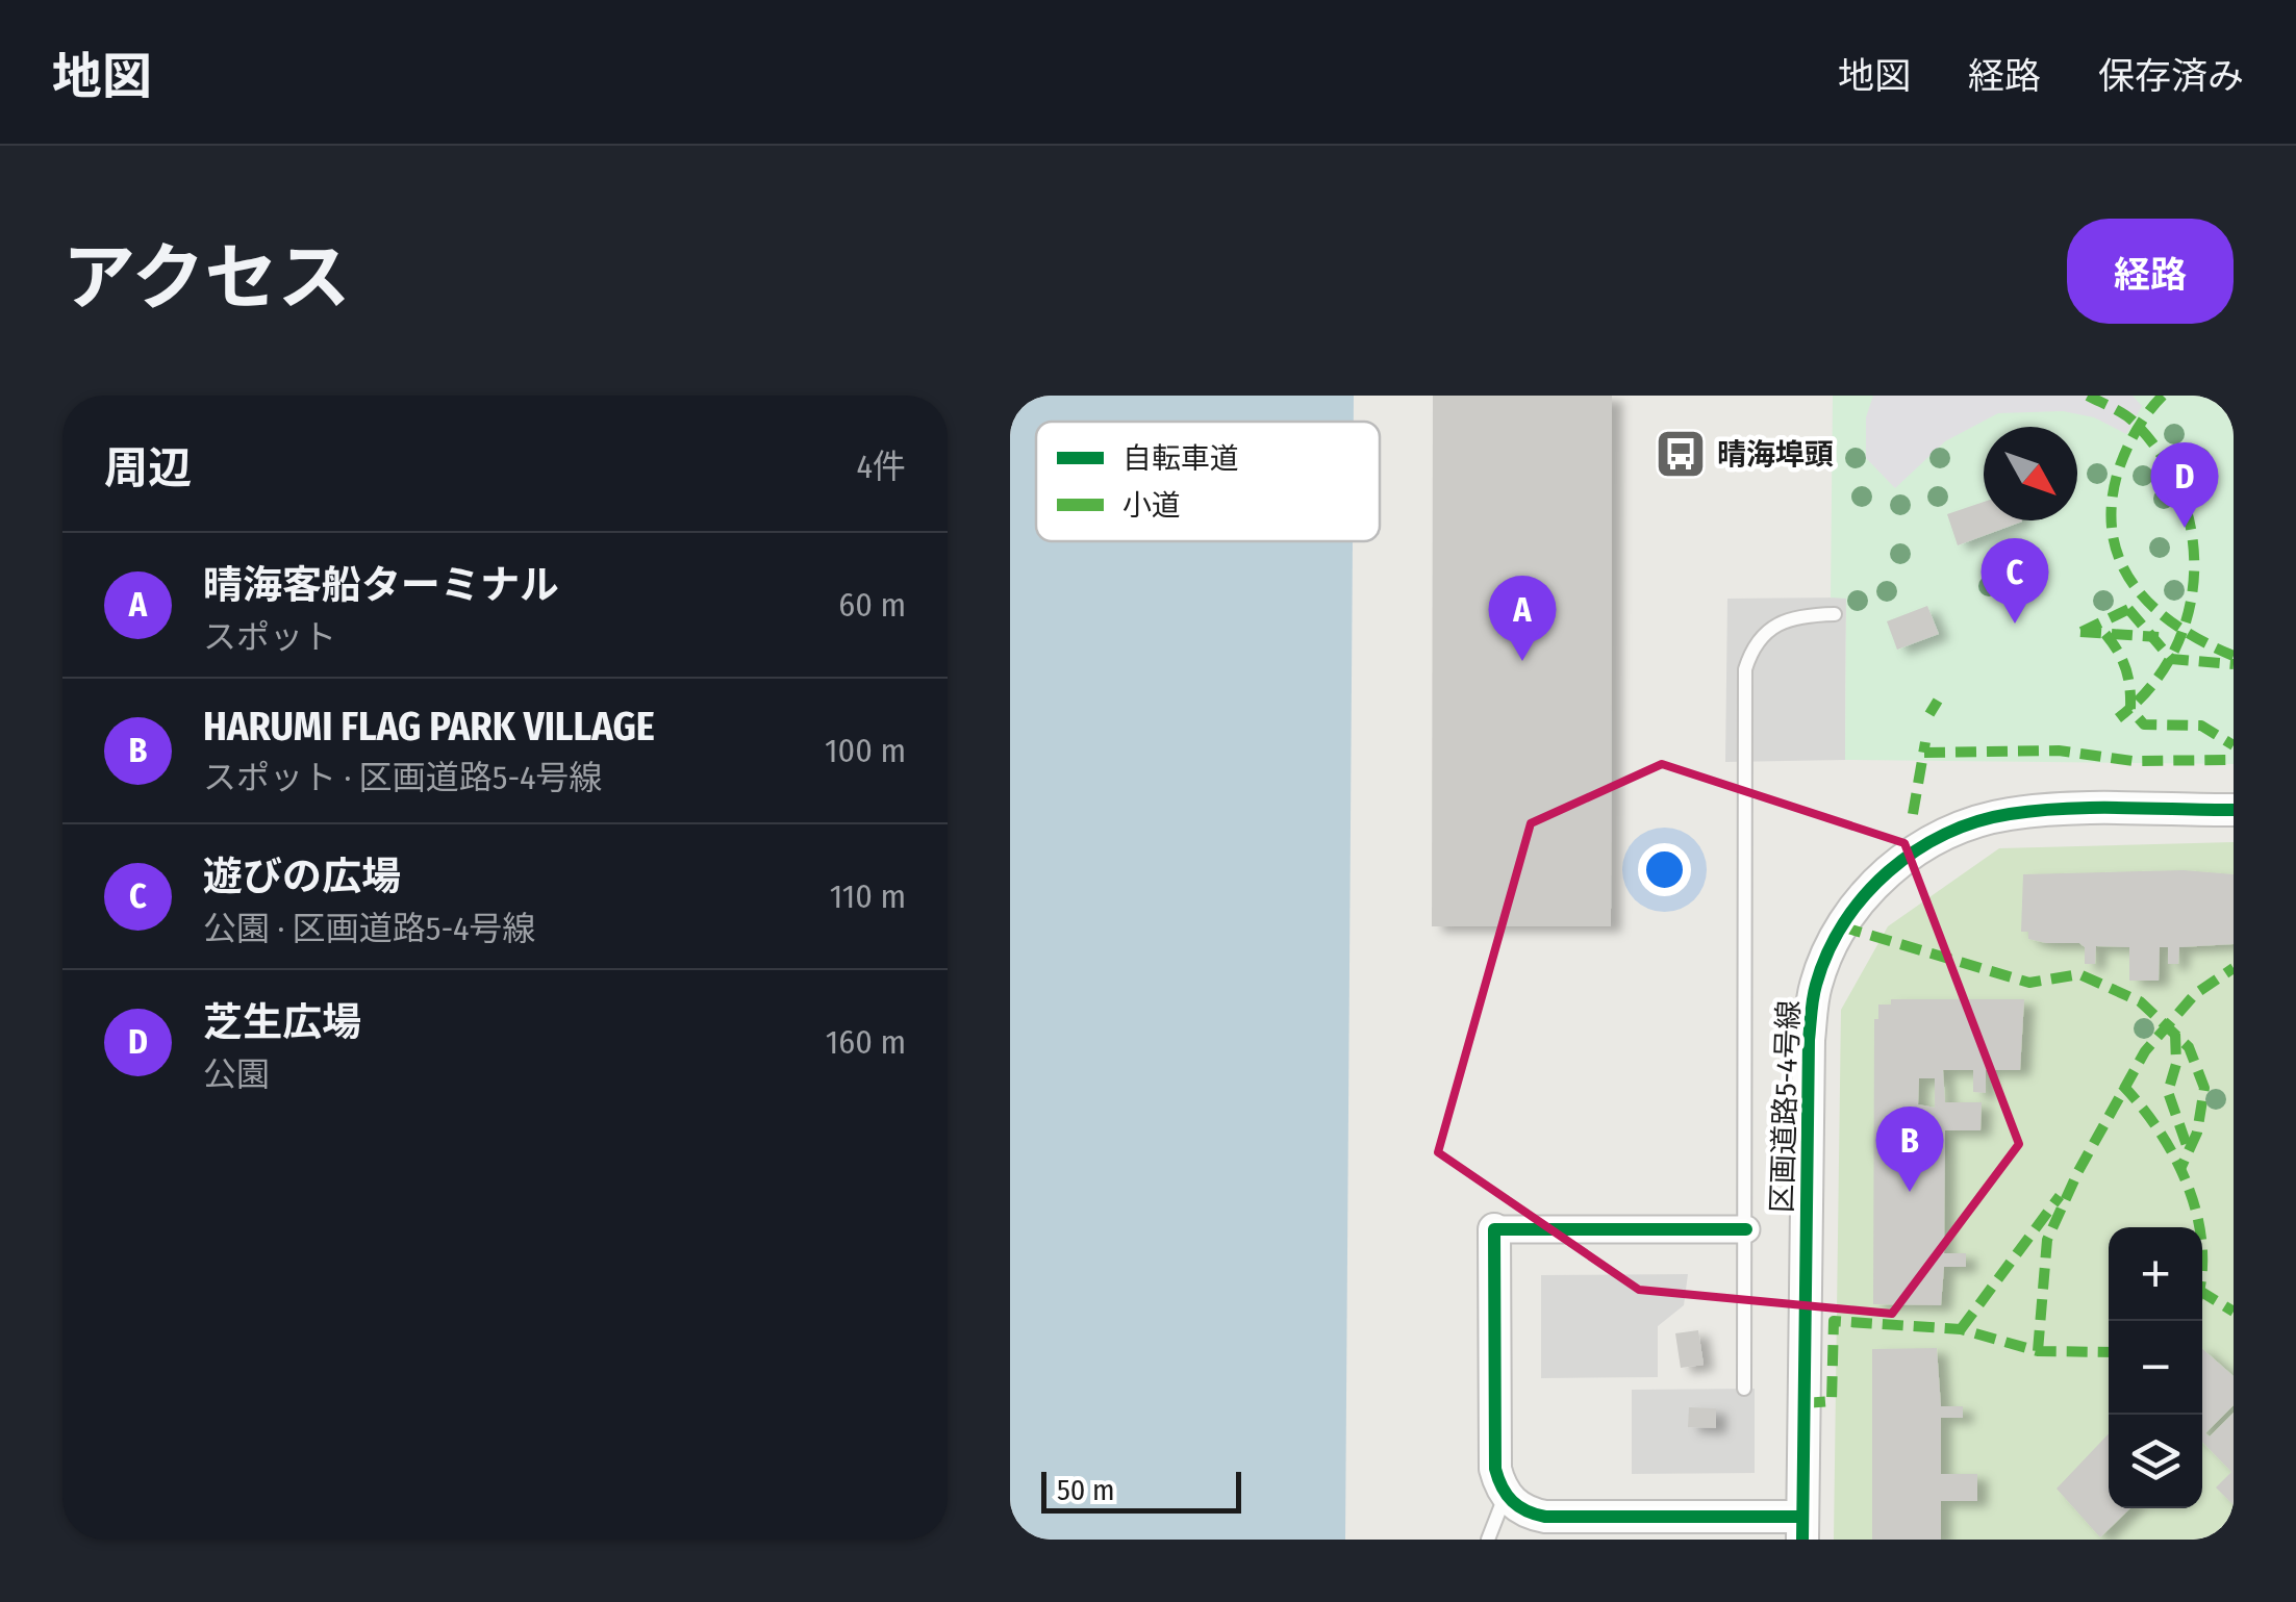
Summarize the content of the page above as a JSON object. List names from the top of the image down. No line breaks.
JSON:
{"streets":{"street":["区画道路5-4号線"]},"places":{"bus stop":["晴海埠頭"]},"legend":["自転車道","小道"],"scale_bar":"50 m","north":"bottom right","page":{"header":"地図","nav":["地図","経路","保存済み"],"title":"アクセス","buttons":"経路","heading":["周辺","4件"],"pins":["D","C","A","B"],"list":[{"mark":"A","name":"晴海客船ターミナル","note":"スポット","value":"60 m"},{"mark":"B","name":"HARUMI FLAG PARK VILLAGE","note":"スポット · 区画道路5-4号線","value":"100 m"},{"mark":"C","name":"遊びの広場","note":"公園 · 区画道路5-4号線","value":"110 m"},{"mark":"D","name":"芝生広場","note":"公園","value":"160 m"}],"map_buttons":["+","−"],"scale":"50 m"}}
